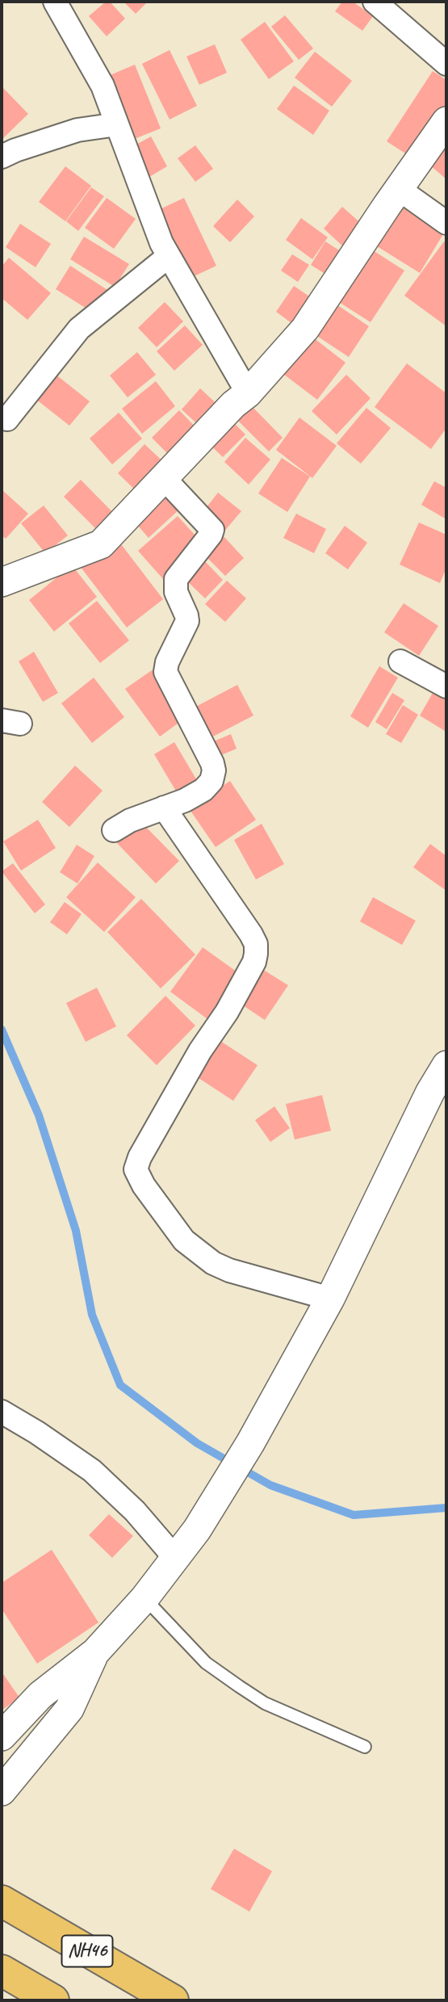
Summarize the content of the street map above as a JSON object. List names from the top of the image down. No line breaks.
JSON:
{"streets":{"highway":["NH46"]}}
